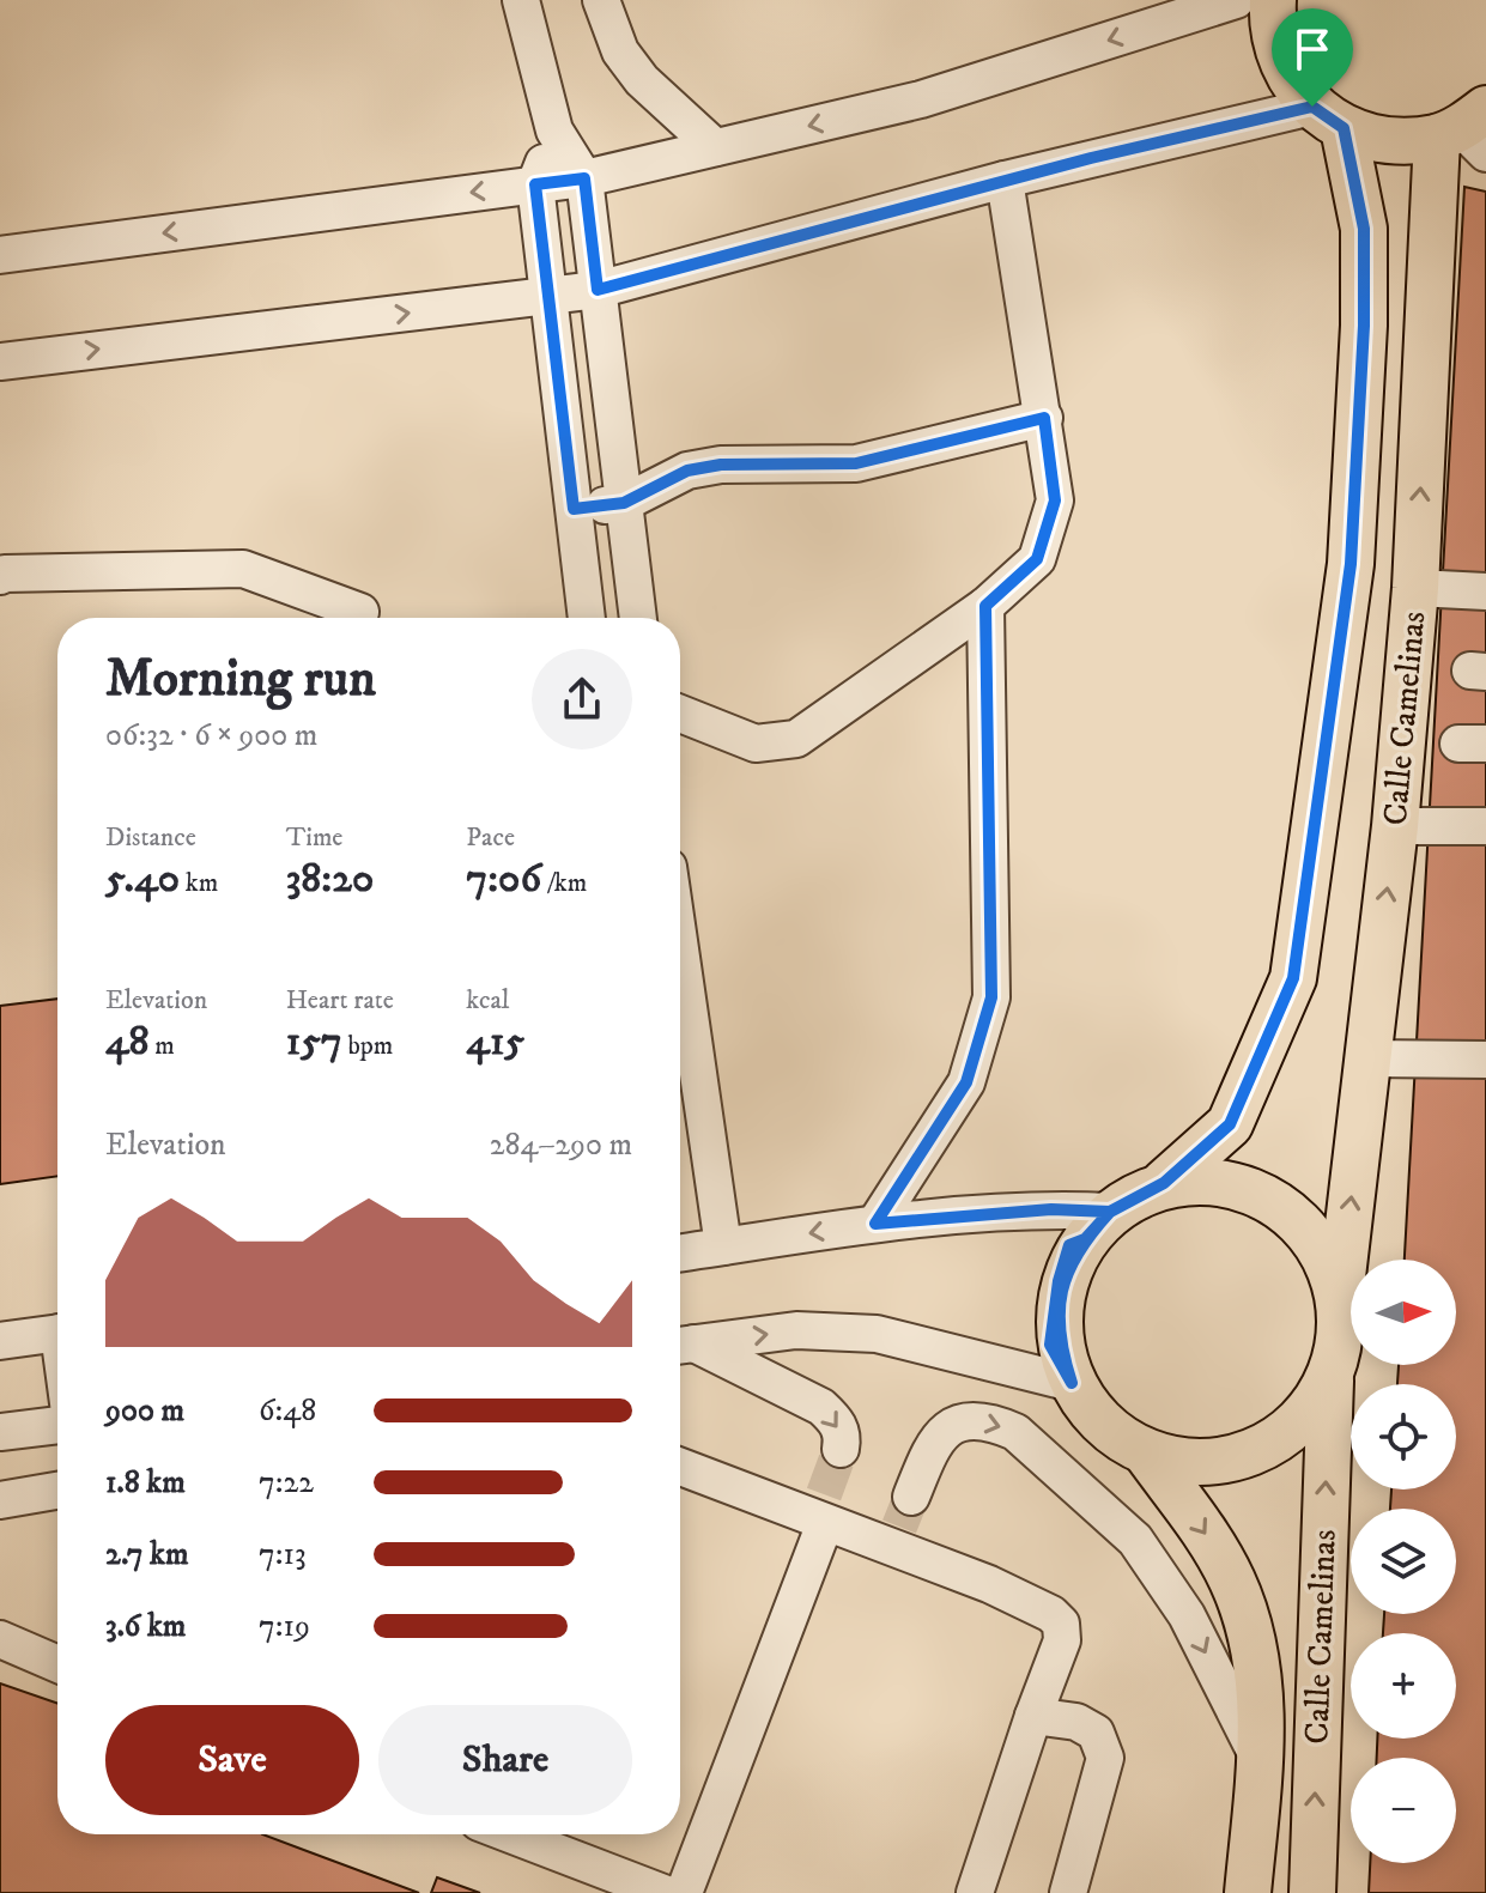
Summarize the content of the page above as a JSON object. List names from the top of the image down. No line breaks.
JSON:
{"streets":{"main road":["Calle Camelinas"]},"north":"right","page":{"heading":["Morning run","06:32 · 6 × 900 m"],"stats":[["Distance","5.40 km"],["Time","38:20"],["Pace","7:06 /km"],["Elevation","48 m"],["Heart rate","157 bpm"],["kcal","415"]],"chart":["Elevation","284–290 m"],"map_buttons":["+","−"],"list":[{"name":"900 m","note":"6:48"},{"name":"1.8 km","note":"7:22"},{"name":"2.7 km","note":"7:13"},{"name":"3.6 km","note":"7:19"}],"buttons":["Save","Share"]}}
